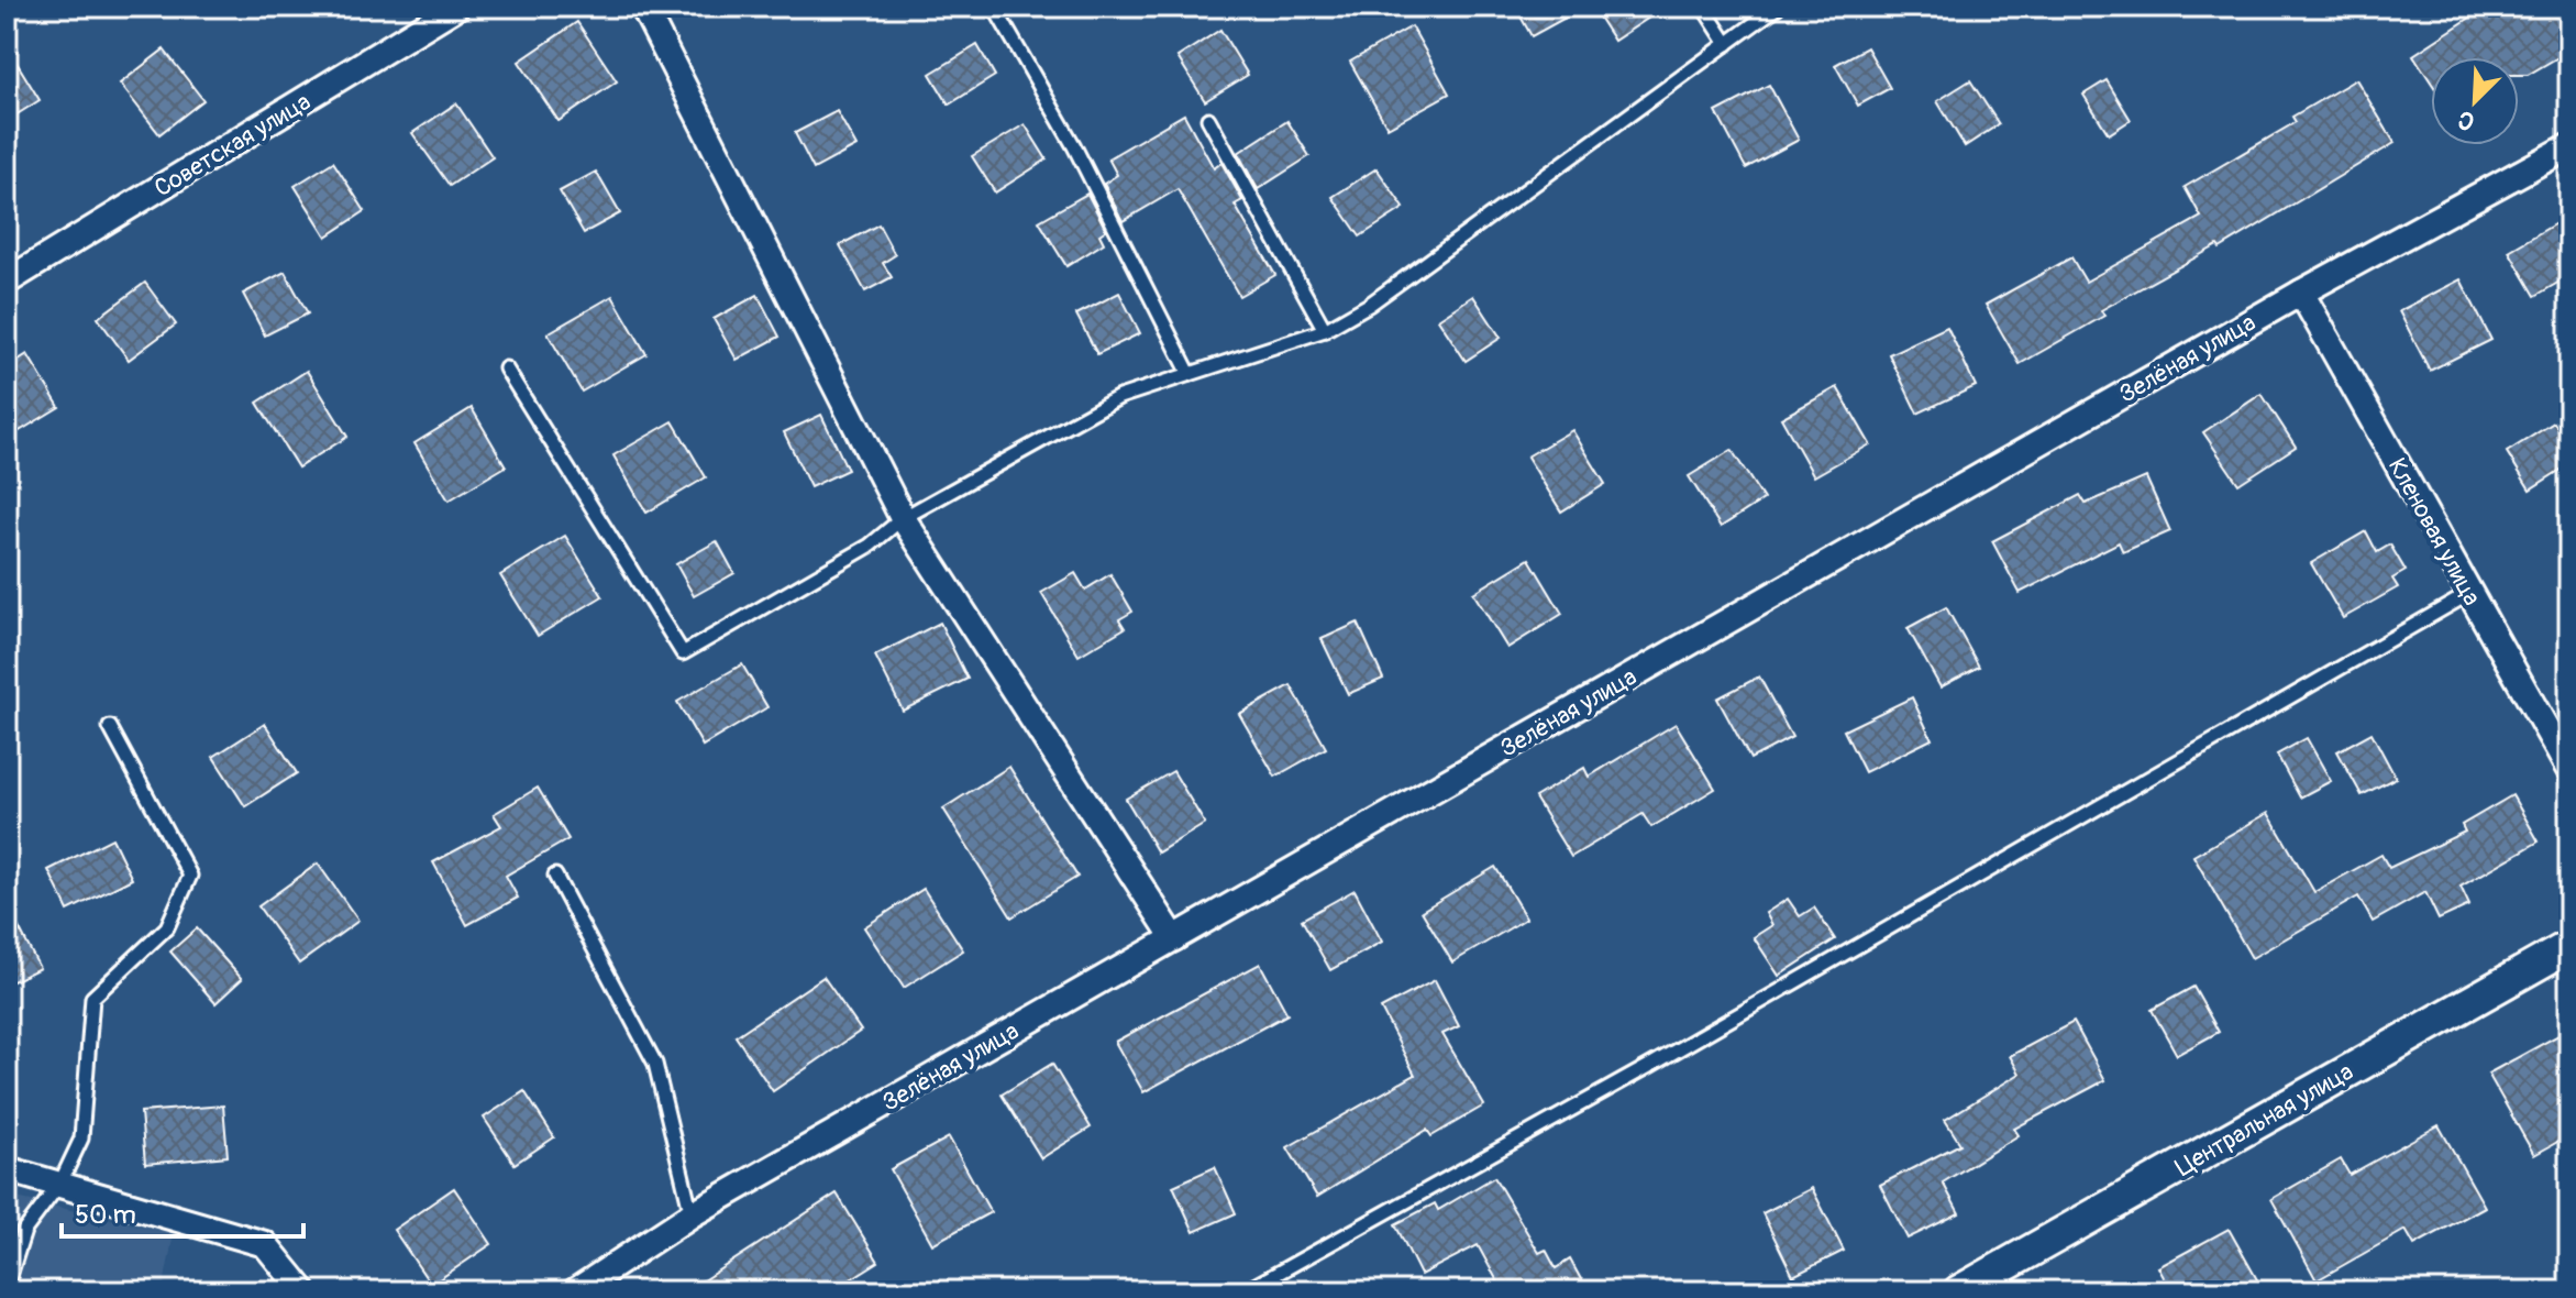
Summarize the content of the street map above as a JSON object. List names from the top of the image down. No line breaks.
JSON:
{"streets":{"street":["Советская улица","Зелёная улица","Кленовая улица","Центральная улица"]},"crossings":[["Зелёная улица","Кленовая улица"]],"scale_bar":"50 m","north":"bottom left"}
